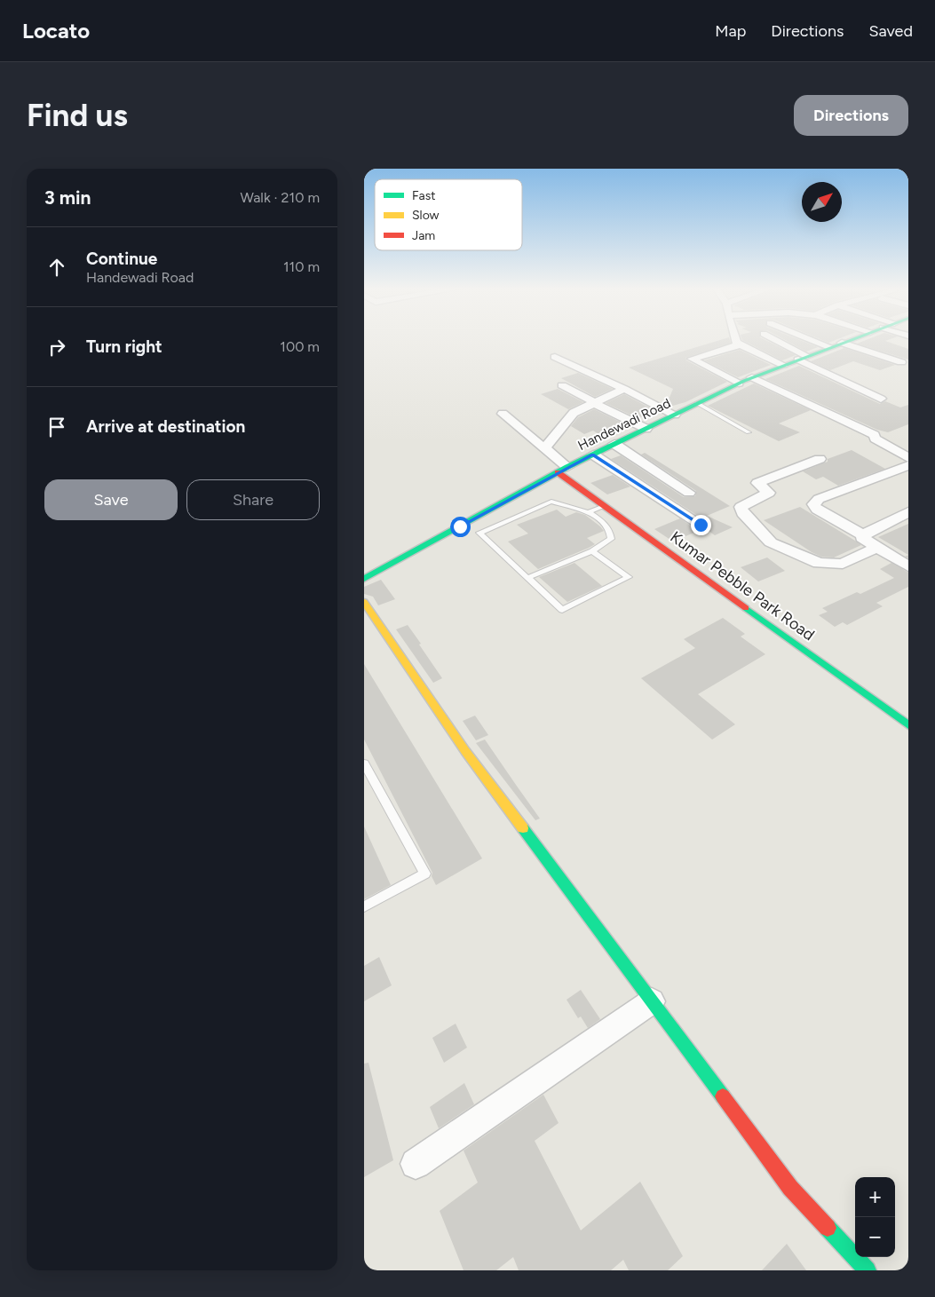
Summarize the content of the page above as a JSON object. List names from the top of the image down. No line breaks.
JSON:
{"streets":{"street":["Handewadi Road","Kumar Pebble Park Road"]},"crossings":[["Handewadi Road","Kumar Pebble Park Road"]],"legend":["Fast","Slow","Jam"],"north":"top right","page":{"header":"Locato","nav":["Map","Directions","Saved"],"buttons":["Directions",["Save","Share"]],"title":"Find us","heading":["3 min","Walk · 210 m"],"list":[["Continue","Handewadi Road","110 m"],["Turn right","100 m"],"Arrive at destination"],"map_buttons":["+","−"]}}
